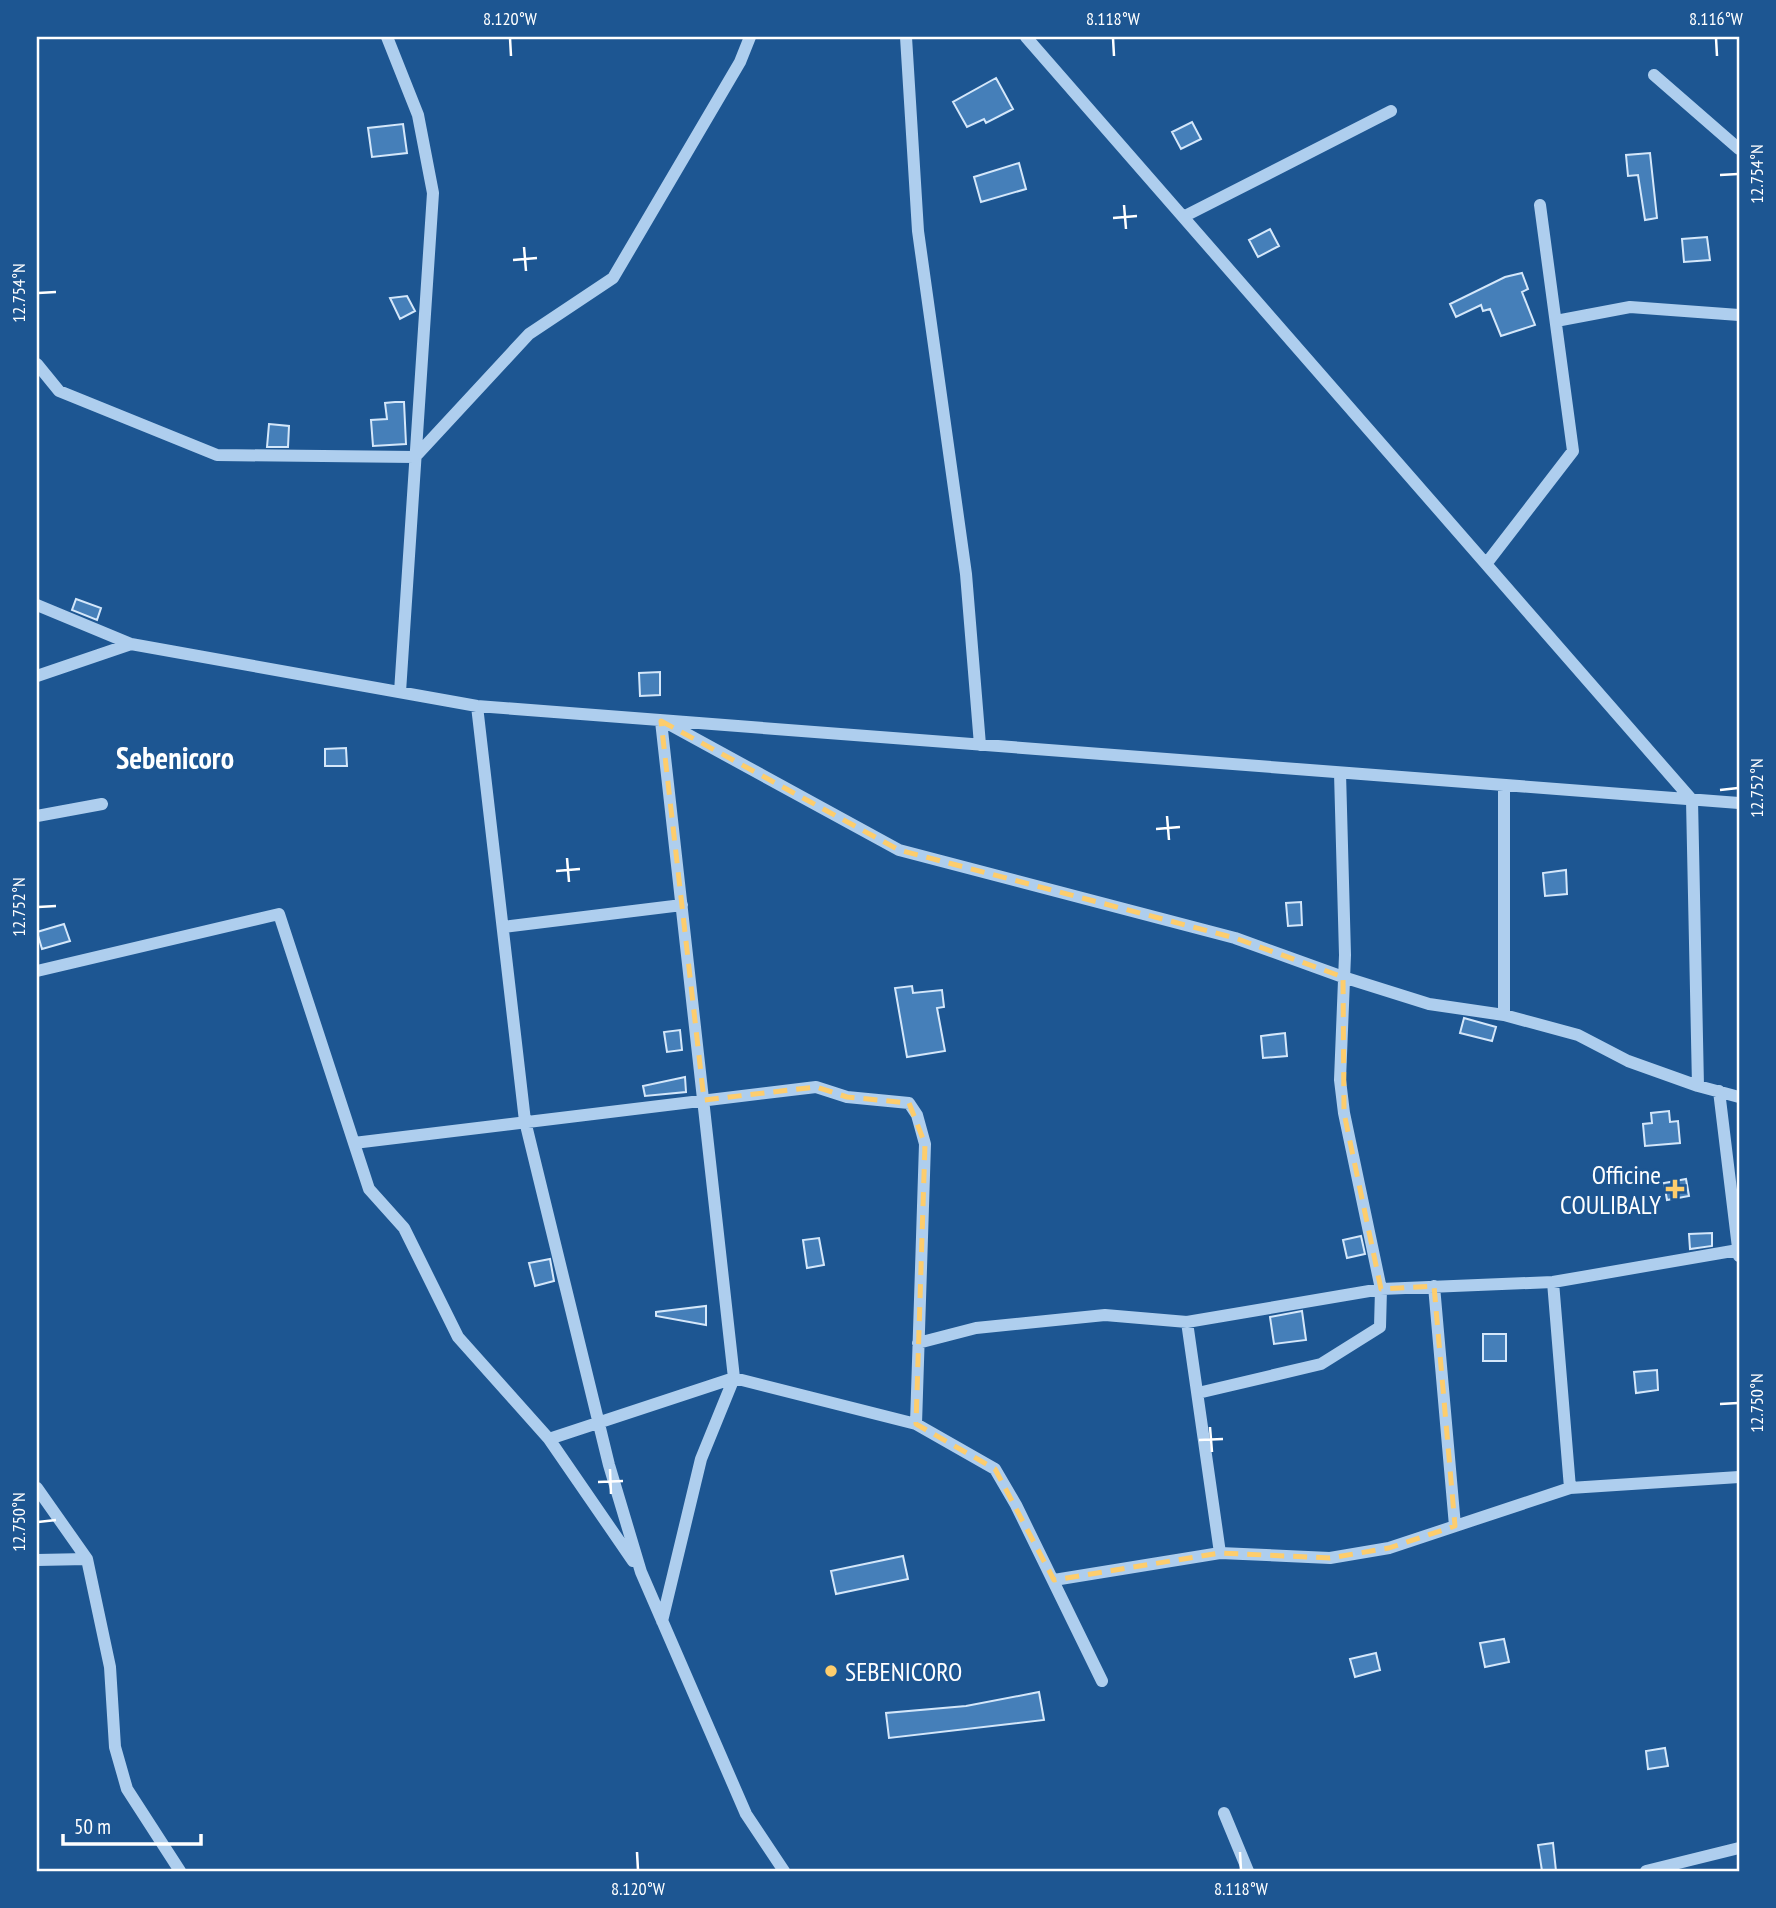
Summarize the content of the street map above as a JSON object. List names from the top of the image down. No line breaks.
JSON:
{"districts":["Sebenicoro"],"places":{"health":["Officine COULIBALY"],"other":["SEBENICORO"]},"scale_bar":"50 m","coordinates":["8.120°W","8.118°W","8.116°W","12.754°N","12.752°N","12.750°N"]}
